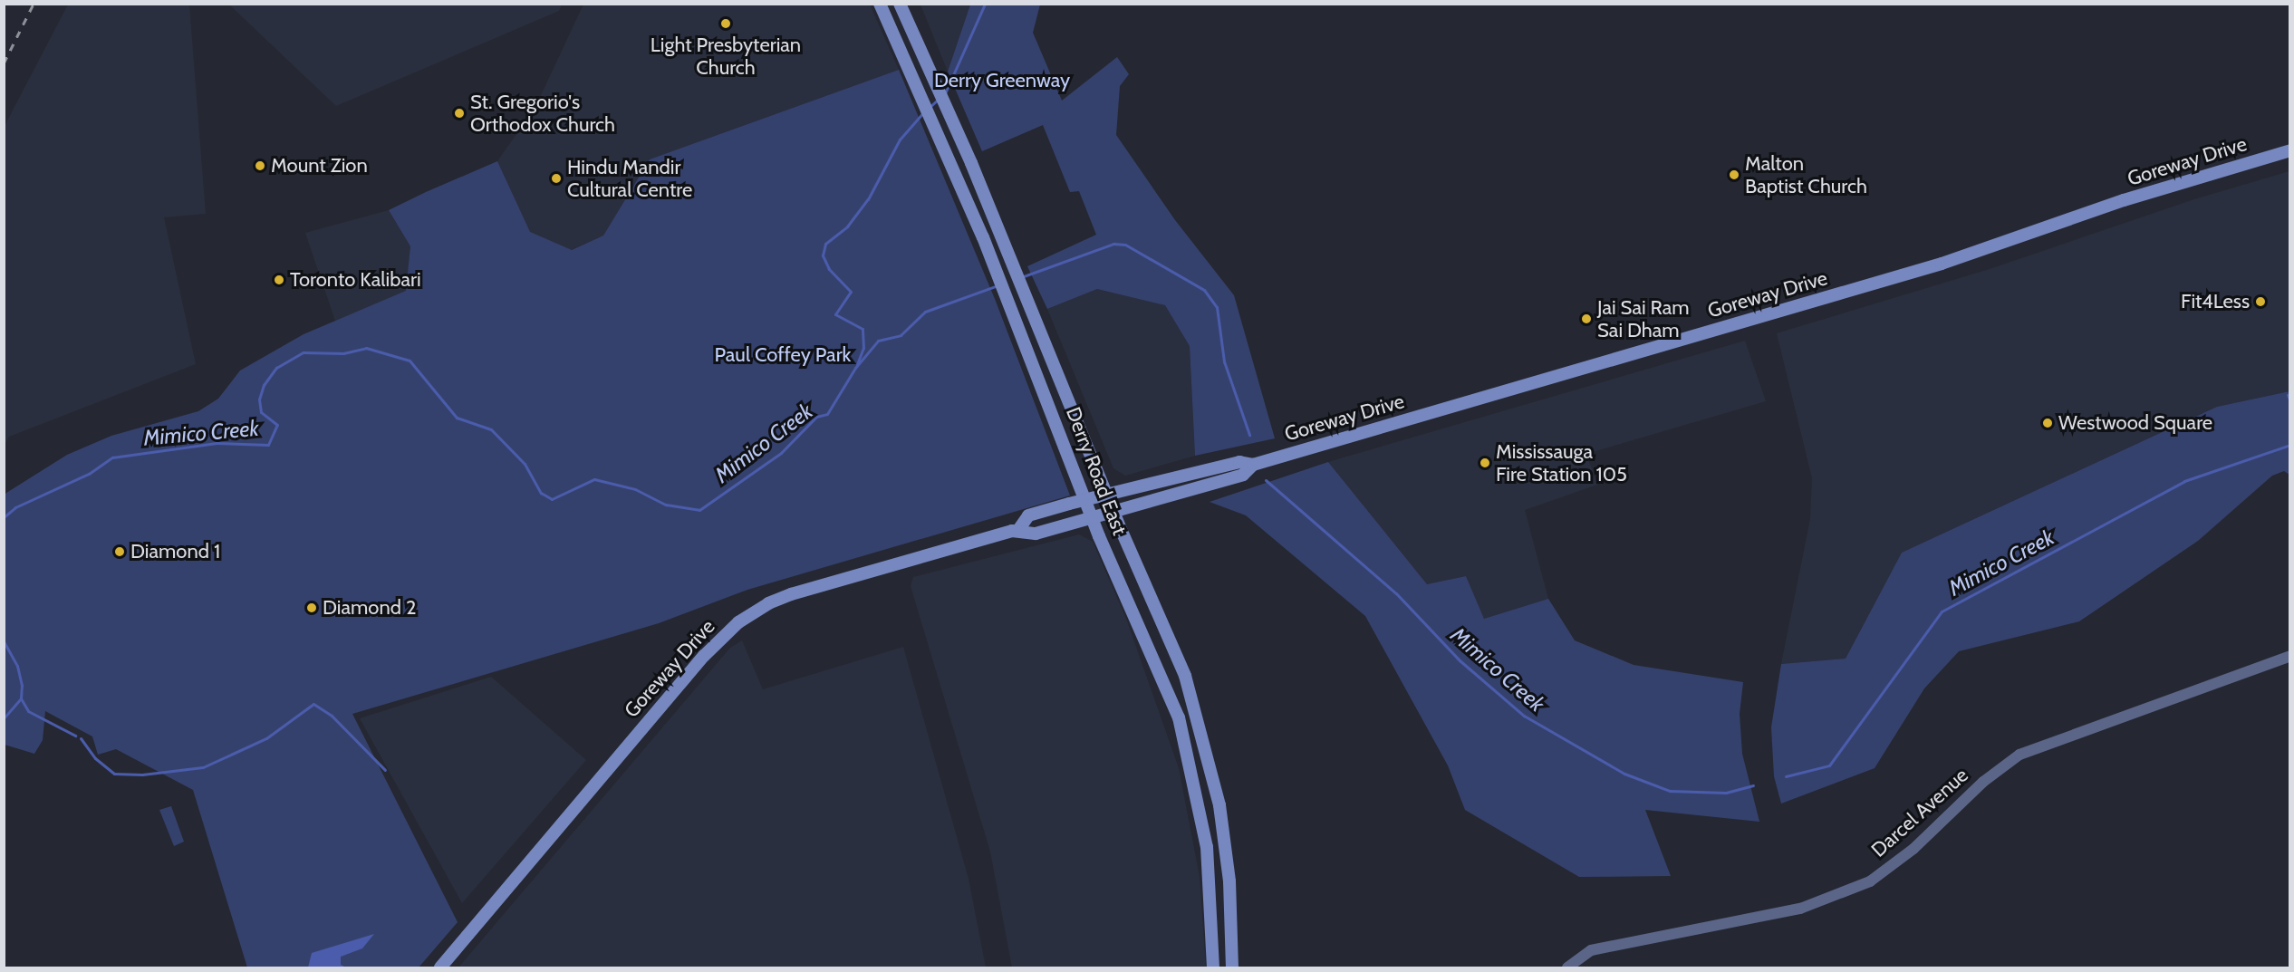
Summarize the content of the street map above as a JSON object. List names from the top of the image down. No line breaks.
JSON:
{"streets":{"main road":["Goreway Drive","Derry Road East"],"street":["Darcel Avenue"]},"crossings":[["Goreway Drive","Derry Road East"]],"water":["Mimico Creek"],"parks":["Derry Greenway","Paul Coffey Park"],"places":["Light Presbyterian Church","St. Gregorio's Orthodox Church","Mount Zion","Malton Baptist Church","Hindu Mandir Cultural Centre","Toronto Kalibari","Fit4Less","Jai Sai Ram Sai Dham","Westwood Square","Mississauga Fire Station 105","Diamond 1","Diamond 2"]}
